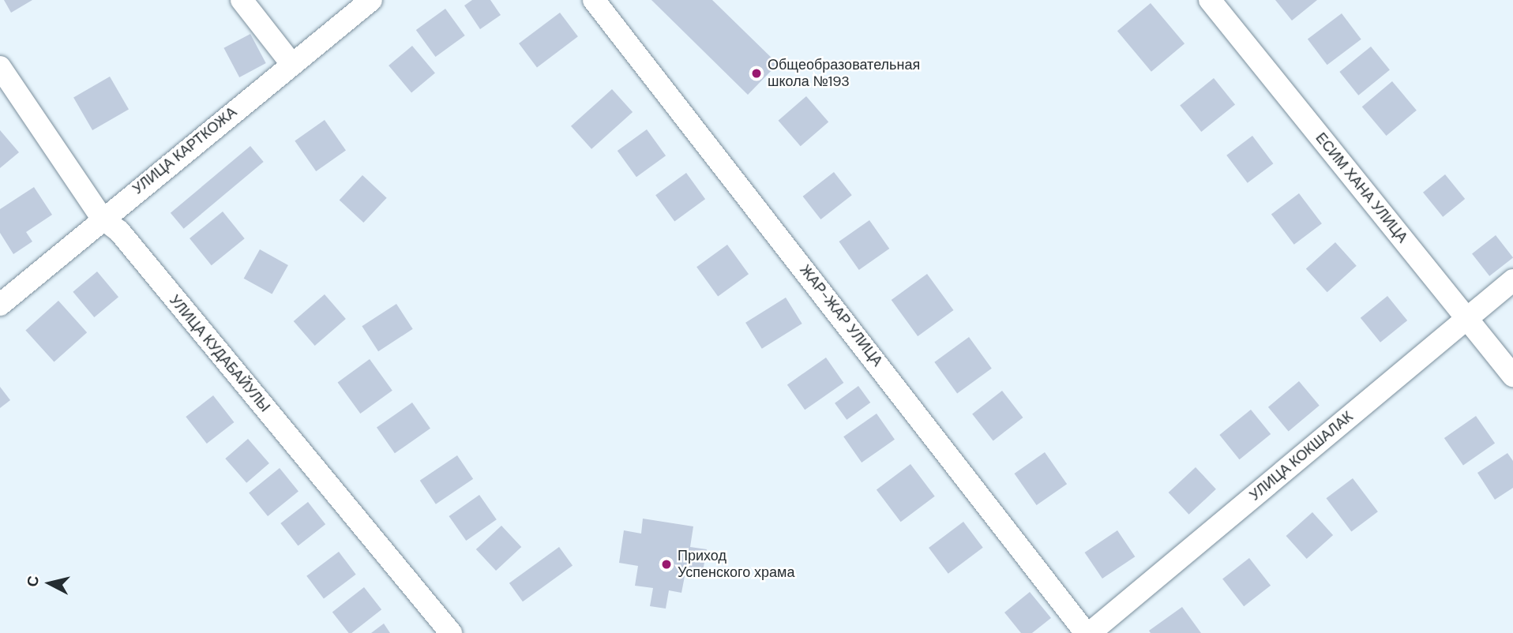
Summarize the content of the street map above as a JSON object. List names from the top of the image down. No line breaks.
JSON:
{"streets":{"street":["УЛИЦА КАРТКОЖА","ЕСИМ ХАНА УЛИЦА","ЖАР-ЖАР УЛИЦА","УЛИЦА КУДАБАЙУЛЫ","УЛИЦА КОКШАЛАК"]},"crossings":[["УЛИЦА КАРТКОЖА","УЛИЦА КУДАБАЙУЛЫ"],["ЕСИМ ХАНА УЛИЦА","УЛИЦА КОКШАЛАК"],["ЖАР-ЖАР УЛИЦА","УЛИЦА КОКШАЛАК"]],"places":["Общеобразовательная школа №193","Приход Успенского храма"],"north":"left"}
